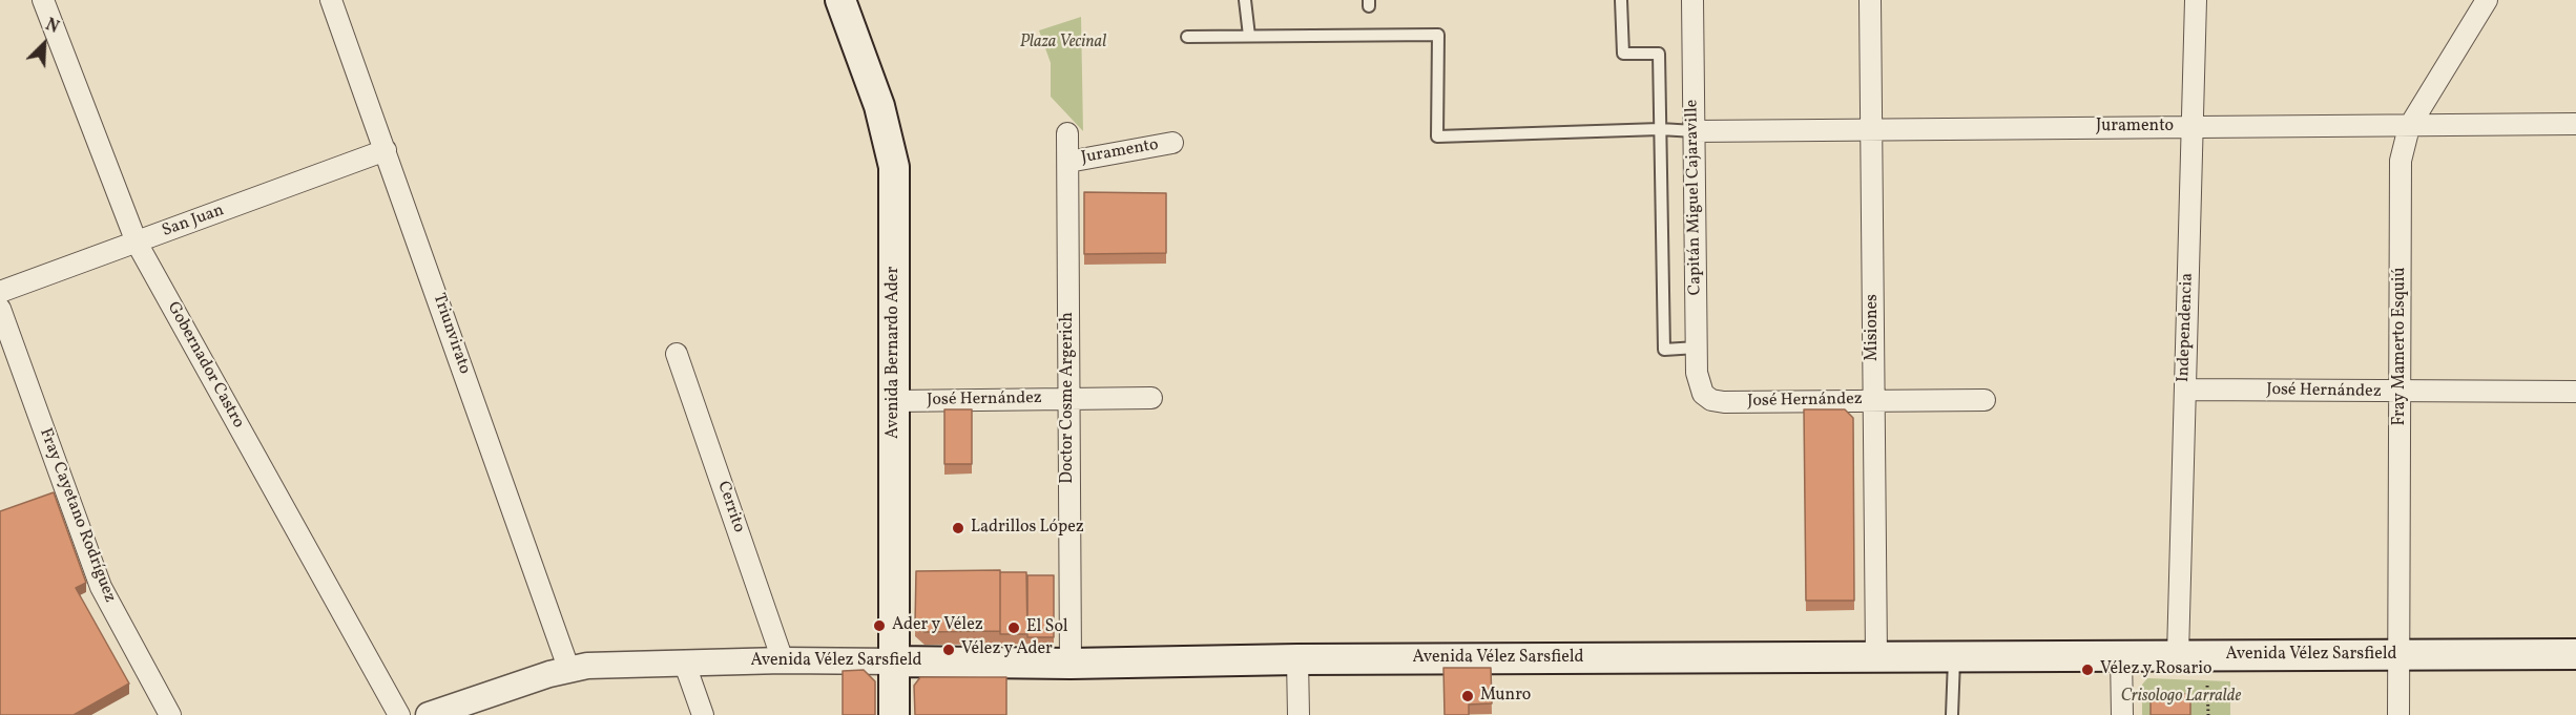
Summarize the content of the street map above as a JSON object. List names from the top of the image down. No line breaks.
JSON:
{"streets":{"main road":["Avenida Bernardo Ader","Avenida Vélez Sarsfield"],"street":["Juramento","Capitán Miguel Cajaraville","San Juan","Misiones","Independencia","Triunvirato","Fray Mamerto Esquiú","Gobernador Castro","José Hernández","Doctor Cosme Argerich","Cerrito","Fray Cayetano Rodríguez"]},"crossings":[["Juramento","Capitán Miguel Cajaraville"],["Juramento","Misiones"],["Juramento","Independencia"],["Juramento","Fray Mamerto Esquiú"],["Juramento","Doctor Cosme Argerich"],["Capitán Miguel Cajaraville","José Hernández"],["San Juan","Triunvirato"],["San Juan","Gobernador Castro"],["Misiones","José Hernández"],["Misiones","Avenida Vélez Sarsfield"],["Independencia","José Hernández"],["Independencia","Avenida Vélez Sarsfield"],["Triunvirato","Avenida Vélez Sarsfield"],["Fray Mamerto Esquiú","José Hernández"],["Fray Mamerto Esquiú","Avenida Vélez Sarsfield"],["Avenida Bernardo Ader","José Hernández"],["Avenida Bernardo Ader","Avenida Vélez Sarsfield"],["José Hernández","Doctor Cosme Argerich"],["Doctor Cosme Argerich","Avenida Vélez Sarsfield"],["Cerrito","Avenida Vélez Sarsfield"]],"parks":["Plaza Vecinal","Crisologo Larralde"],"places":["Ladrillos López","Ader y Vélez","El Sol","Vélez y Ader","Vélez y Rosario","Munro"],"north":"top right"}
